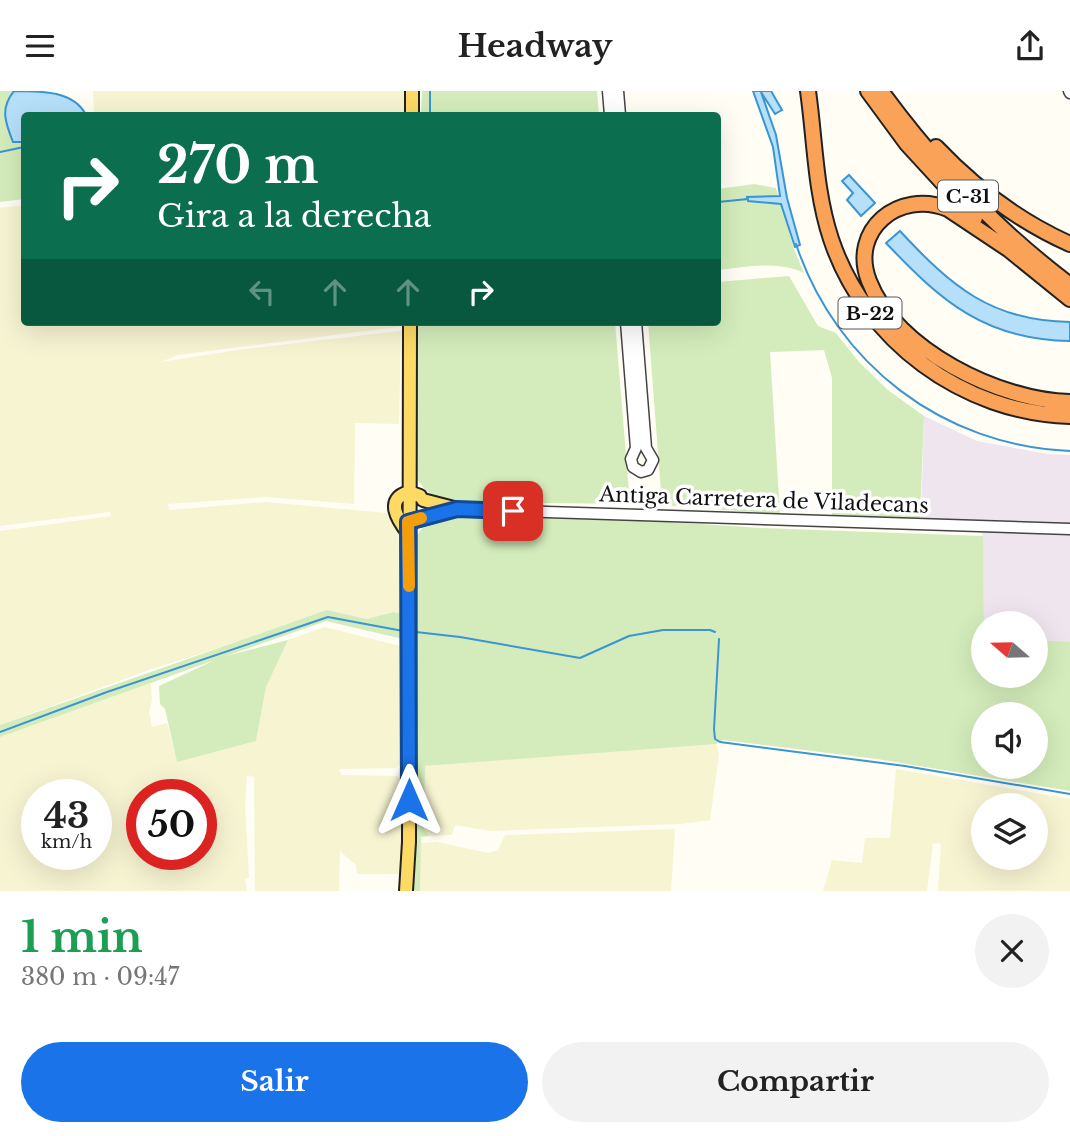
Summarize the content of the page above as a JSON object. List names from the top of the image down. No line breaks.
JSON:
{"streets":{"highway":["C-31","B-22"],"street":["Antiga Carretera de Viladecans"]},"north":"left","page":{"header":"Headway","turn":["270 m","Gira a la derecha"],"speed":"43 km/h","limit":"50","heading":["1 min","380 m · 09:47"],"buttons":["Salir","Compartir"]}}
